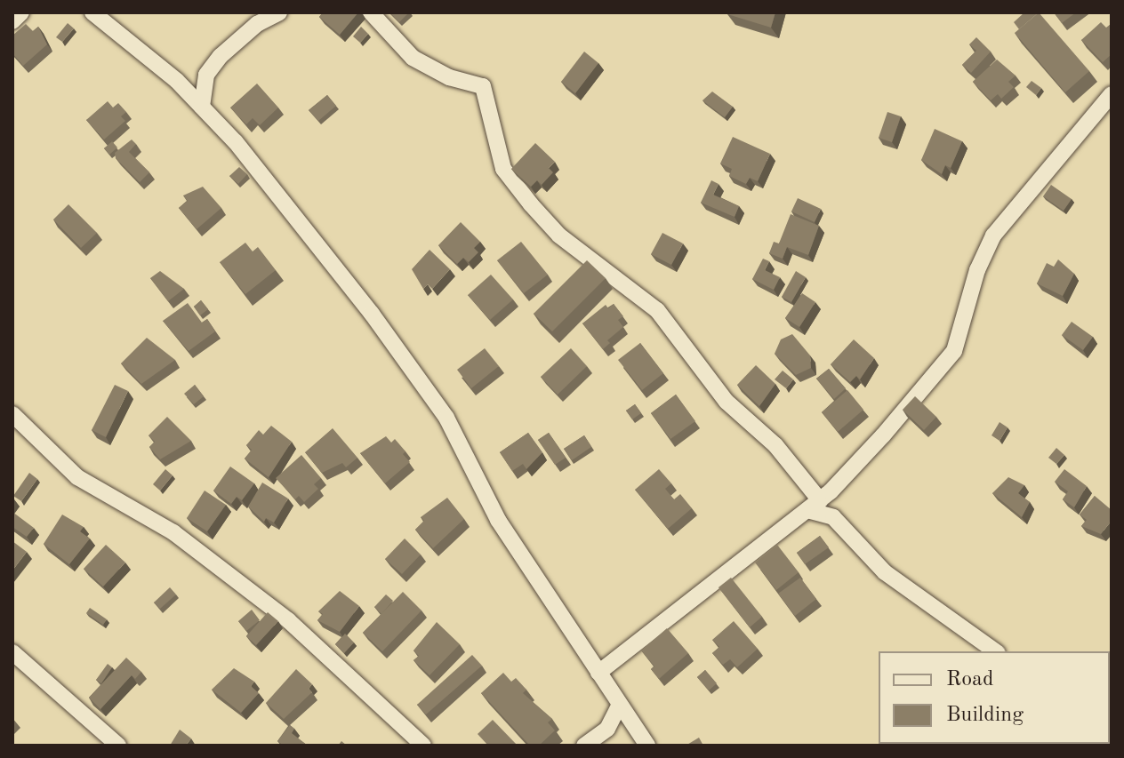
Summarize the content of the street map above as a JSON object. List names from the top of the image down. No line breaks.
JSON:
{"legend":["Road","Building"]}
